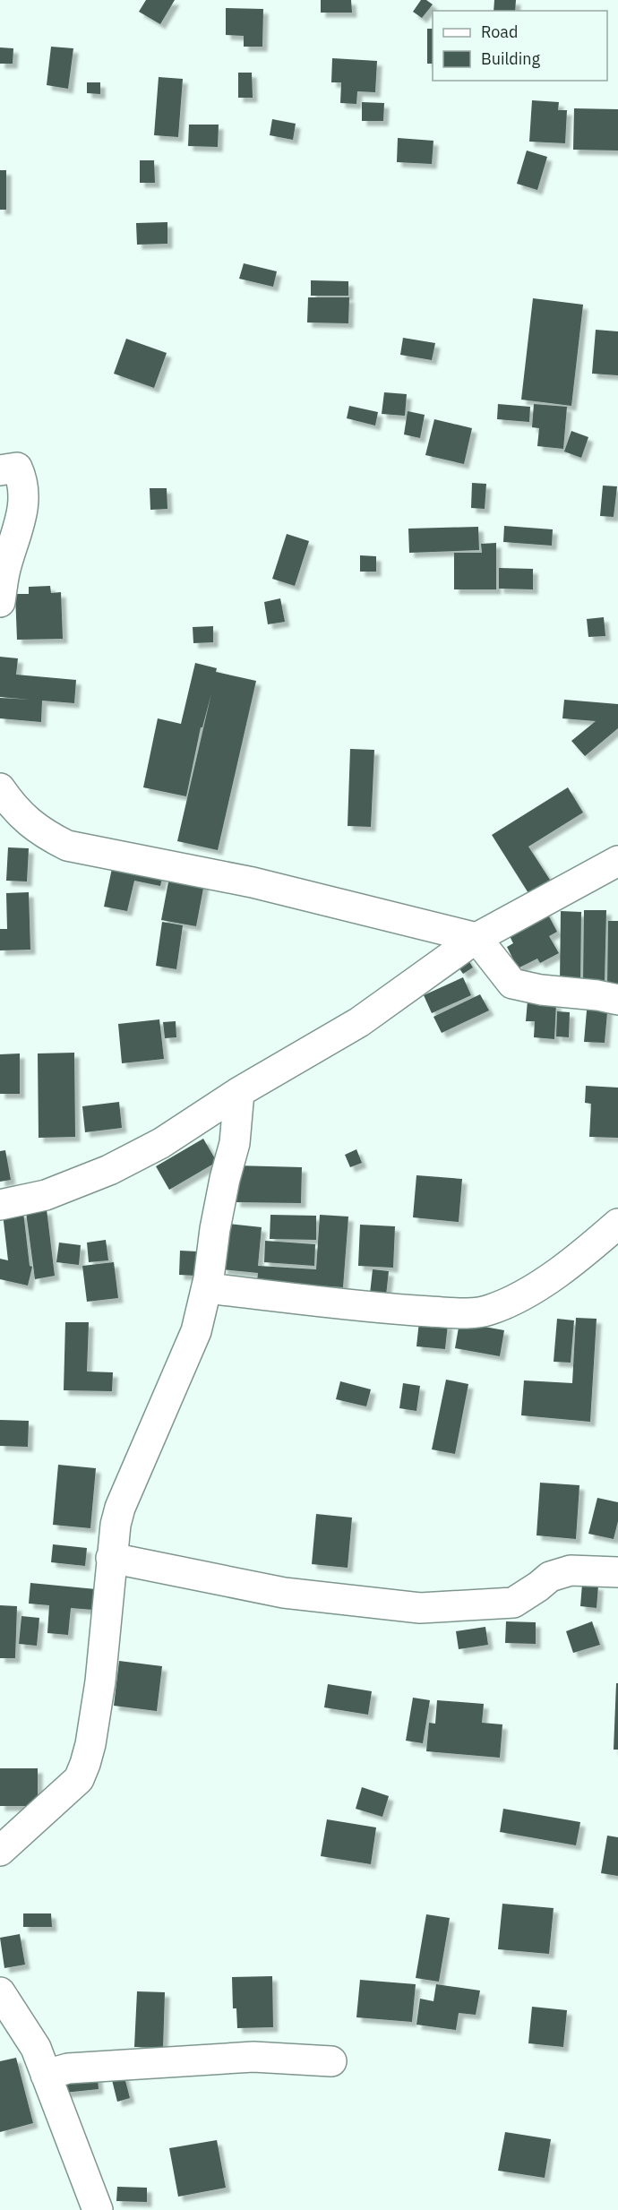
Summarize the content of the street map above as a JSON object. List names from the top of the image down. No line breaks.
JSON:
{"legend":["Road","Building"]}
